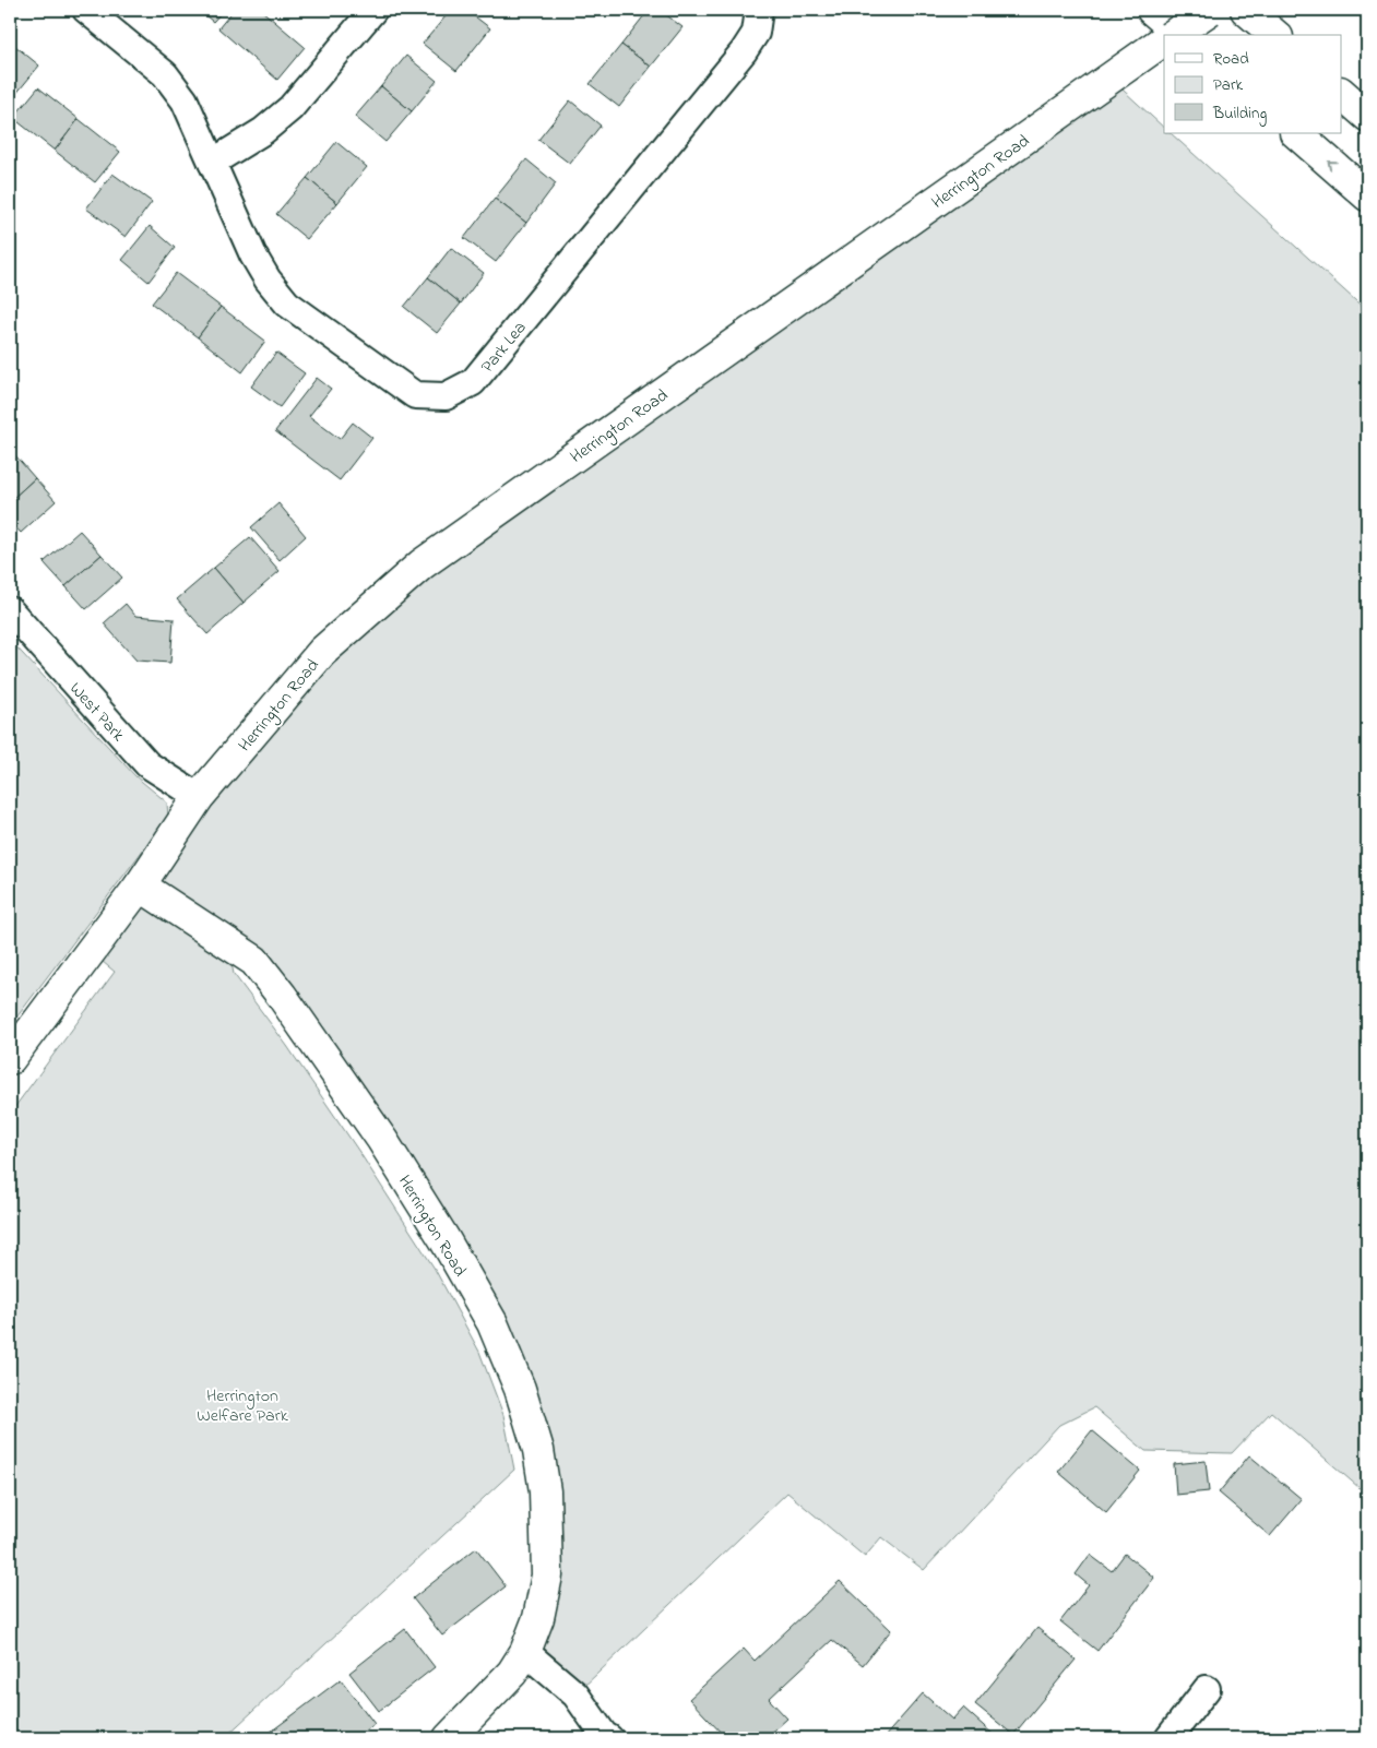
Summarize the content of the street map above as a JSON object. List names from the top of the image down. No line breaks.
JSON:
{"streets":{"main road":["Herrington Road"],"street":["Park Lea","West Park"]},"crossings":[["Herrington Road","West Park"]],"parks":["Herrington Welfare Park"],"legend":["Road","Park","Building"]}
